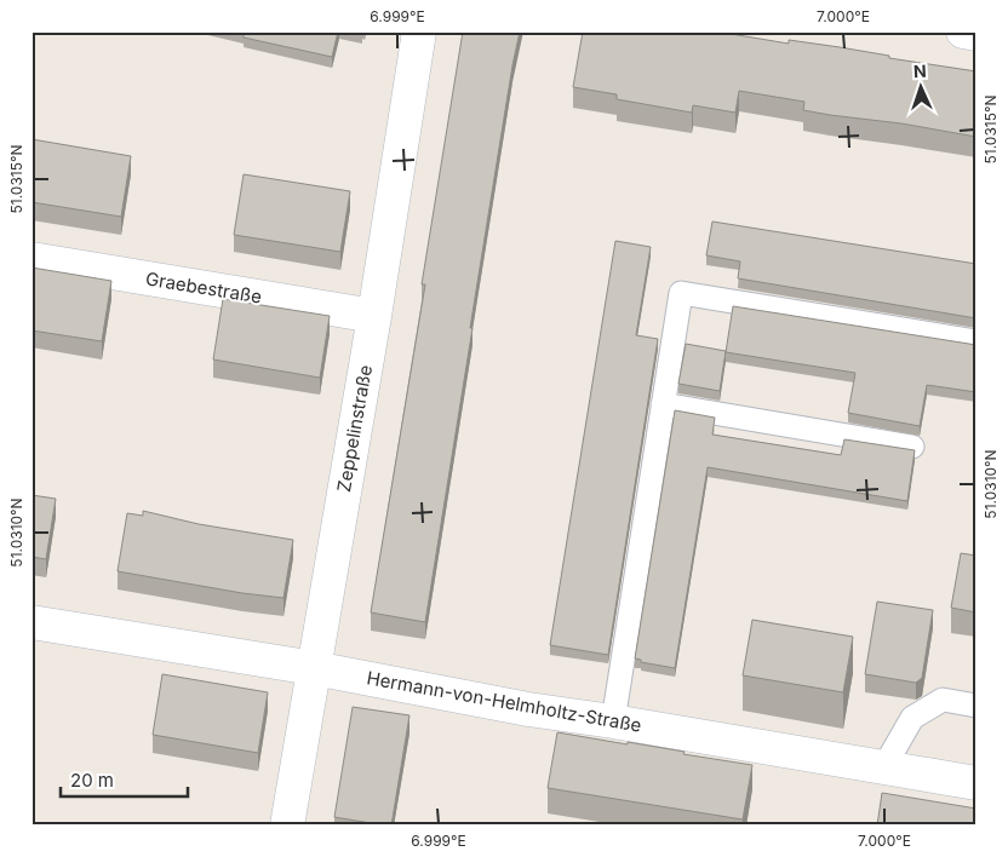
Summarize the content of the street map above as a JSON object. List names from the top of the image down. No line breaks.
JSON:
{"streets":{"street":["Graebestraße","Zeppelinstraße","Hermann-von-Helmholtz-Straße"]},"crossings":[["Graebestraße","Zeppelinstraße"],["Zeppelinstraße","Hermann-von-Helmholtz-Straße"]],"scale_bar":"20 m","north":"top","coordinates":["6.999°E","7.000°E","51.0315°N","51.0310°N"]}
